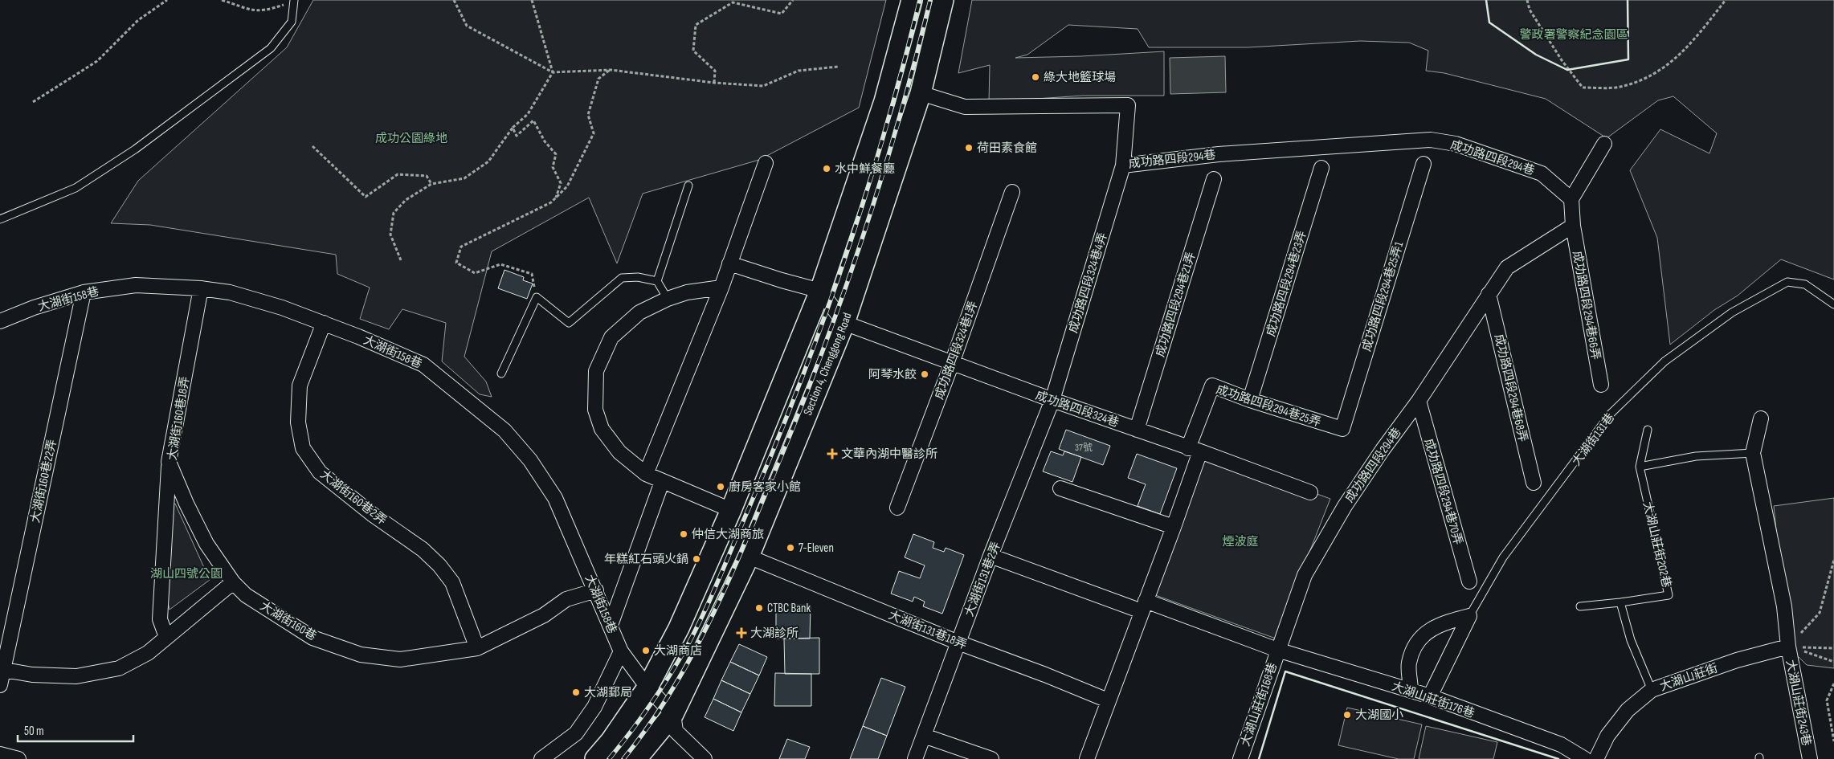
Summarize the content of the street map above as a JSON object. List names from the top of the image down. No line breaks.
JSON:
{"streets":{"main road":["Section 4, Chenggong Road"],"street":["成功路四段294巷","成功路四段324巷4弄","成功路四段294巷23弄","成功路四段294巷25弄1","大湖街158巷","成功路四段294巷21弄","成功路四段294巷66弄","成功路四段324巷1弄","成功路四段294巷68弄","成功路四段294巷25弄","成功路四段324巷","大湖街160巷18弄","大湖街131巷","大湖街160巷22弄","成功路四段294巷70弄","大湖街160巷2弄","大湖街131巷2弄","大湖街160巷","大湖街131巷18弄","大湖山莊街","大湖山莊街176巷","大湖山莊街243巷","大湖山莊街168巷"],"lane":["大湖山莊街202巷"]},"crossings":[["成功路四段294巷","成功路四段324巷4弄"],["成功路四段294巷","成功路四段294巷66弄"],["成功路四段294巷","Section 4, Chenggong Road"],["成功路四段294巷","成功路四段294巷68弄"],["成功路四段294巷","成功路四段294巷70弄"],["成功路四段294巷","大湖山莊街176巷"],["成功路四段294巷","大湖山莊街168巷"],["成功路四段324巷4弄","成功路四段324巷"],["成功路四段324巷4弄","大湖街131巷2弄"],["成功路四段294巷23弄","成功路四段294巷25弄"],["成功路四段294巷25弄1","成功路四段294巷25弄"],["大湖街158巷","Section 4, Chenggong Road"],["大湖街158巷","大湖街160巷18弄"],["大湖街158巷","大湖街160巷22弄"],["大湖街158巷","大湖街160巷2弄"],["大湖街158巷","大湖街160巷"],["成功路四段294巷21弄","成功路四段324巷"],["成功路四段324巷1弄","成功路四段324巷"],["Section 4, Chenggong Road","成功路四段324巷"],["Section 4, Chenggong Road","大湖街131巷18弄"],["成功路四段294巷25弄","成功路四段324巷"],["成功路四段324巷","大湖街131巷2弄"],["大湖街160巷18弄","大湖街160巷"],["大湖街131巷","大湖山莊街176巷"],["大湖街160巷2弄","大湖街160巷"],["大湖街131巷2弄","大湖街131巷18弄"],["大湖山莊街","大湖山莊街243巷"],["大湖山莊街176巷","大湖山莊街168巷"]],"parks":["警政署警察紀念園區","成功公園綠地","煙波庭","湖山四號公園"],"places":{"other":["綠大地籃球場","荷田素食館","水中鮮餐廳","阿琴水餃","廚房客家小館","仲信大湖商旅","7-Eleven","年糕紅石頭火鍋","CTBC Bank","大湖商店","大湖郵局","大湖國小"],"health":["文華內湖中醫診所","大湖診所"]},"house_numbers":["37號"],"scale_bar":"50 m"}
